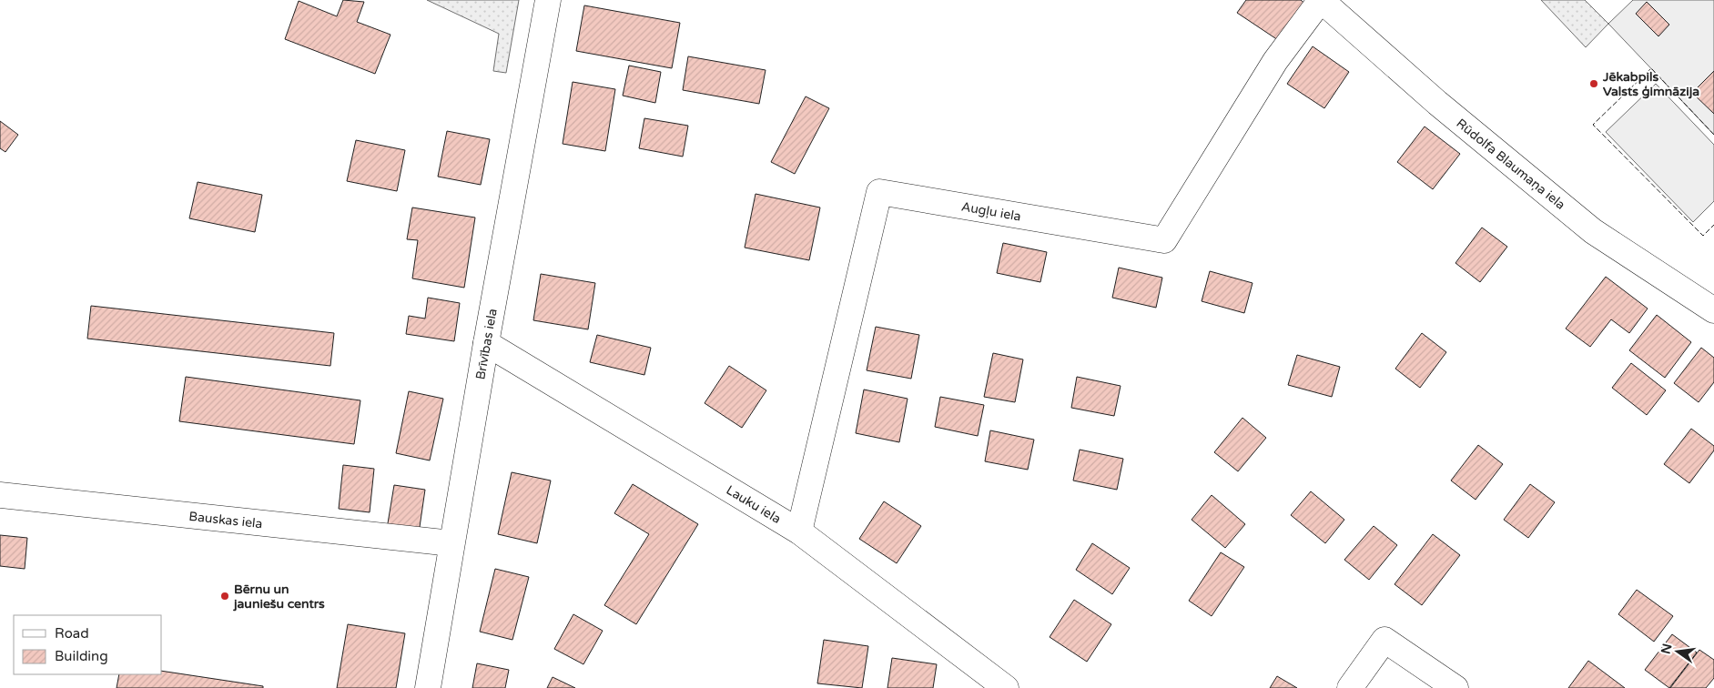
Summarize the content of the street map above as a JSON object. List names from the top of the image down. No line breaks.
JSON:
{"streets":{"street":["Rūdolfa Blaumaņa iela","Augļu iela","Brīvības iela","Lauku iela","Bauskas iela"]},"crossings":[["Rūdolfa Blaumaņa iela","Augļu iela"],["Augļu iela","Lauku iela"],["Brīvības iela","Lauku iela"],["Brīvības iela","Bauskas iela"]],"places":["Jēkabpils Valsts ģimnāzija","Bērnu un jauniešu centrs"],"legend":["Road","Building"],"north":"left"}
